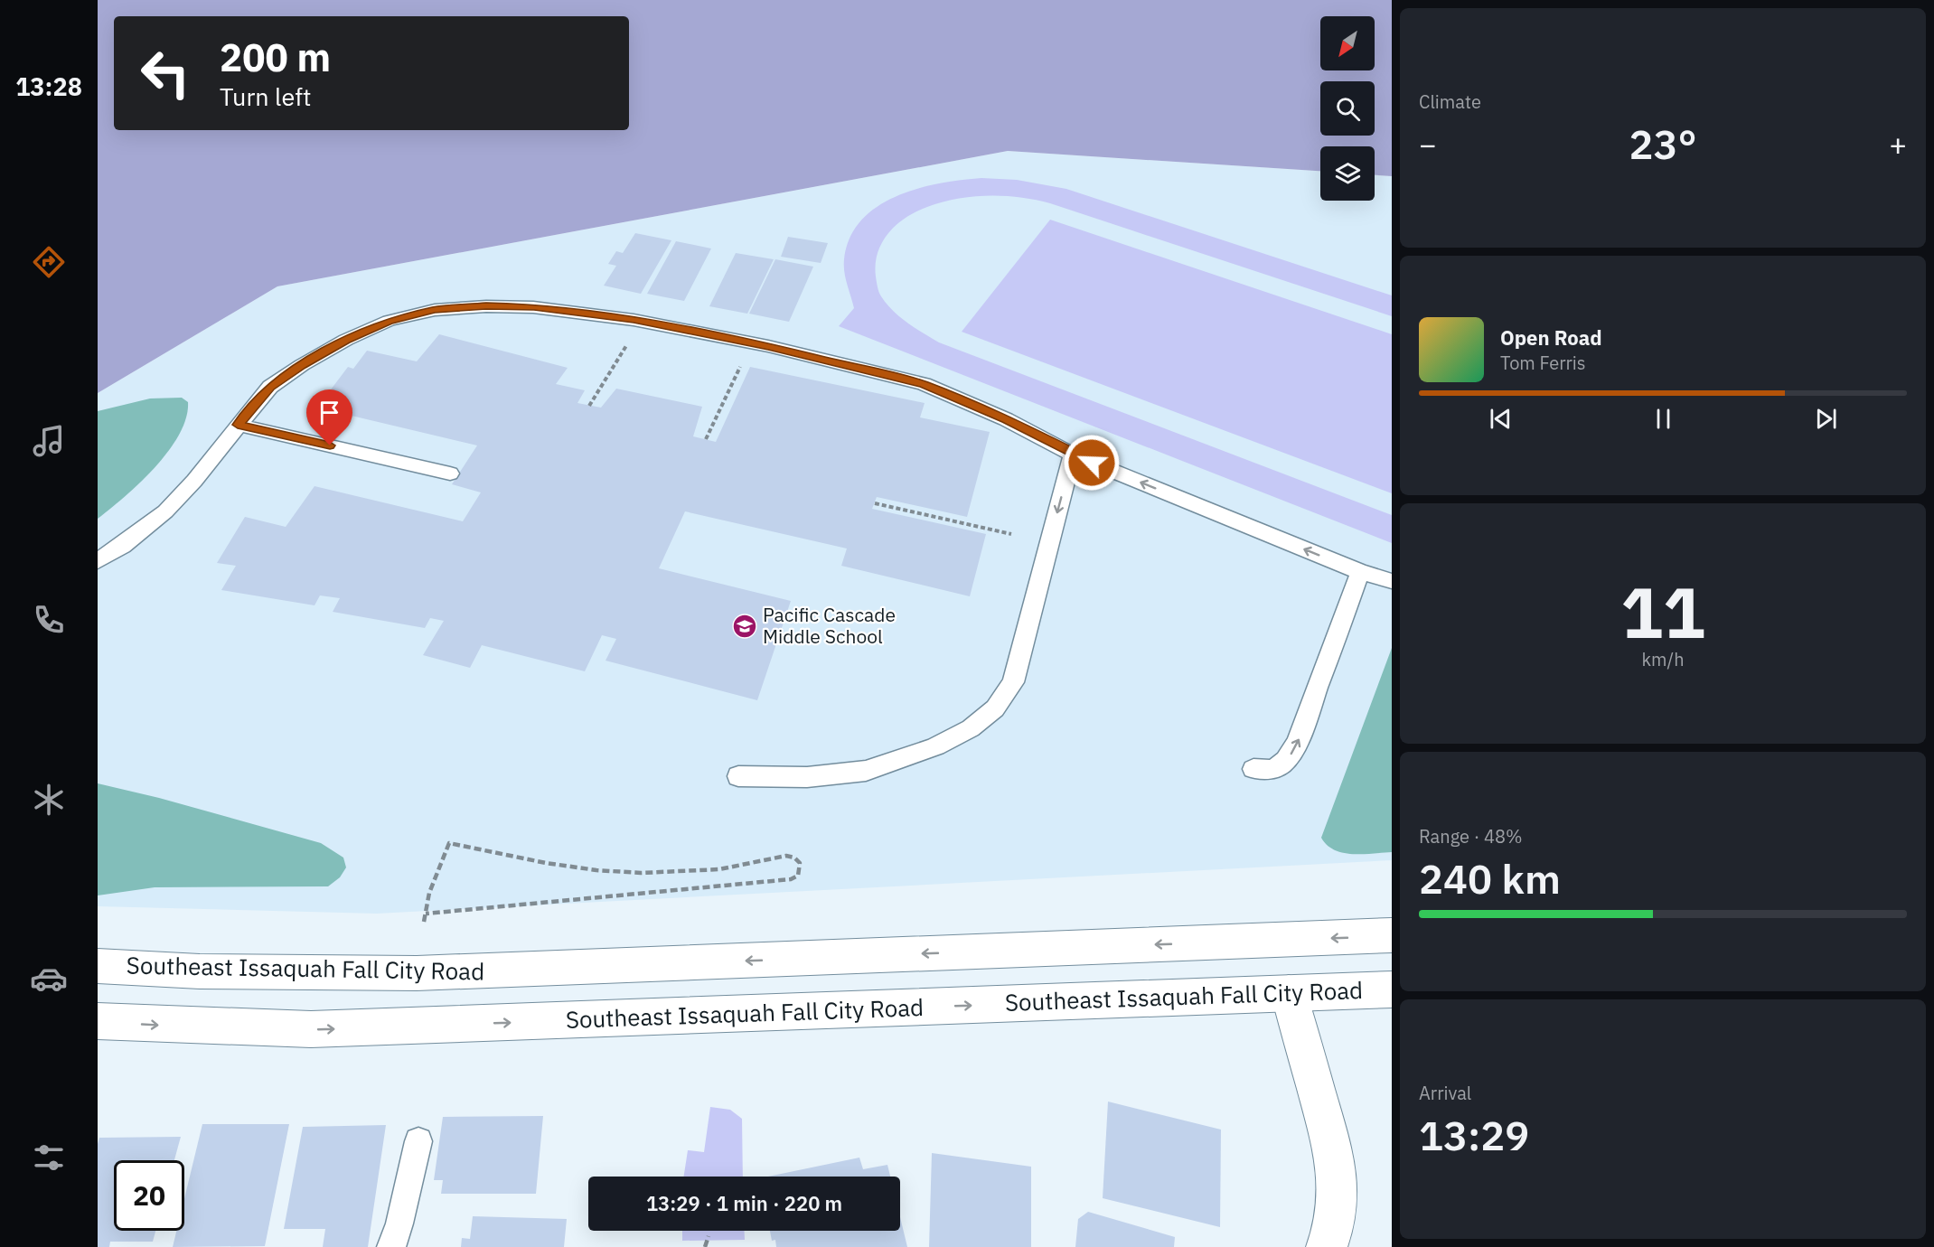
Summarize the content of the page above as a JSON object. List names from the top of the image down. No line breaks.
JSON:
{"streets":{"street":["Southeast Issaquah Fall City Road"]},"places":{"school or university":["Pacific Cascade Middle School"]},"north":"bottom left","page":{"tabs":"13:28","tile":["Climate",["11","km/h"],["Range · 48%","240 km"],["Arrival","13:29"]],"turn":["200 m","Turn left"],"heat":["−","23°","+"],"song":["Open Road","Tom Ferris"],"limit":"20","trip":"13:29 · 1 min · 220 m"}}
